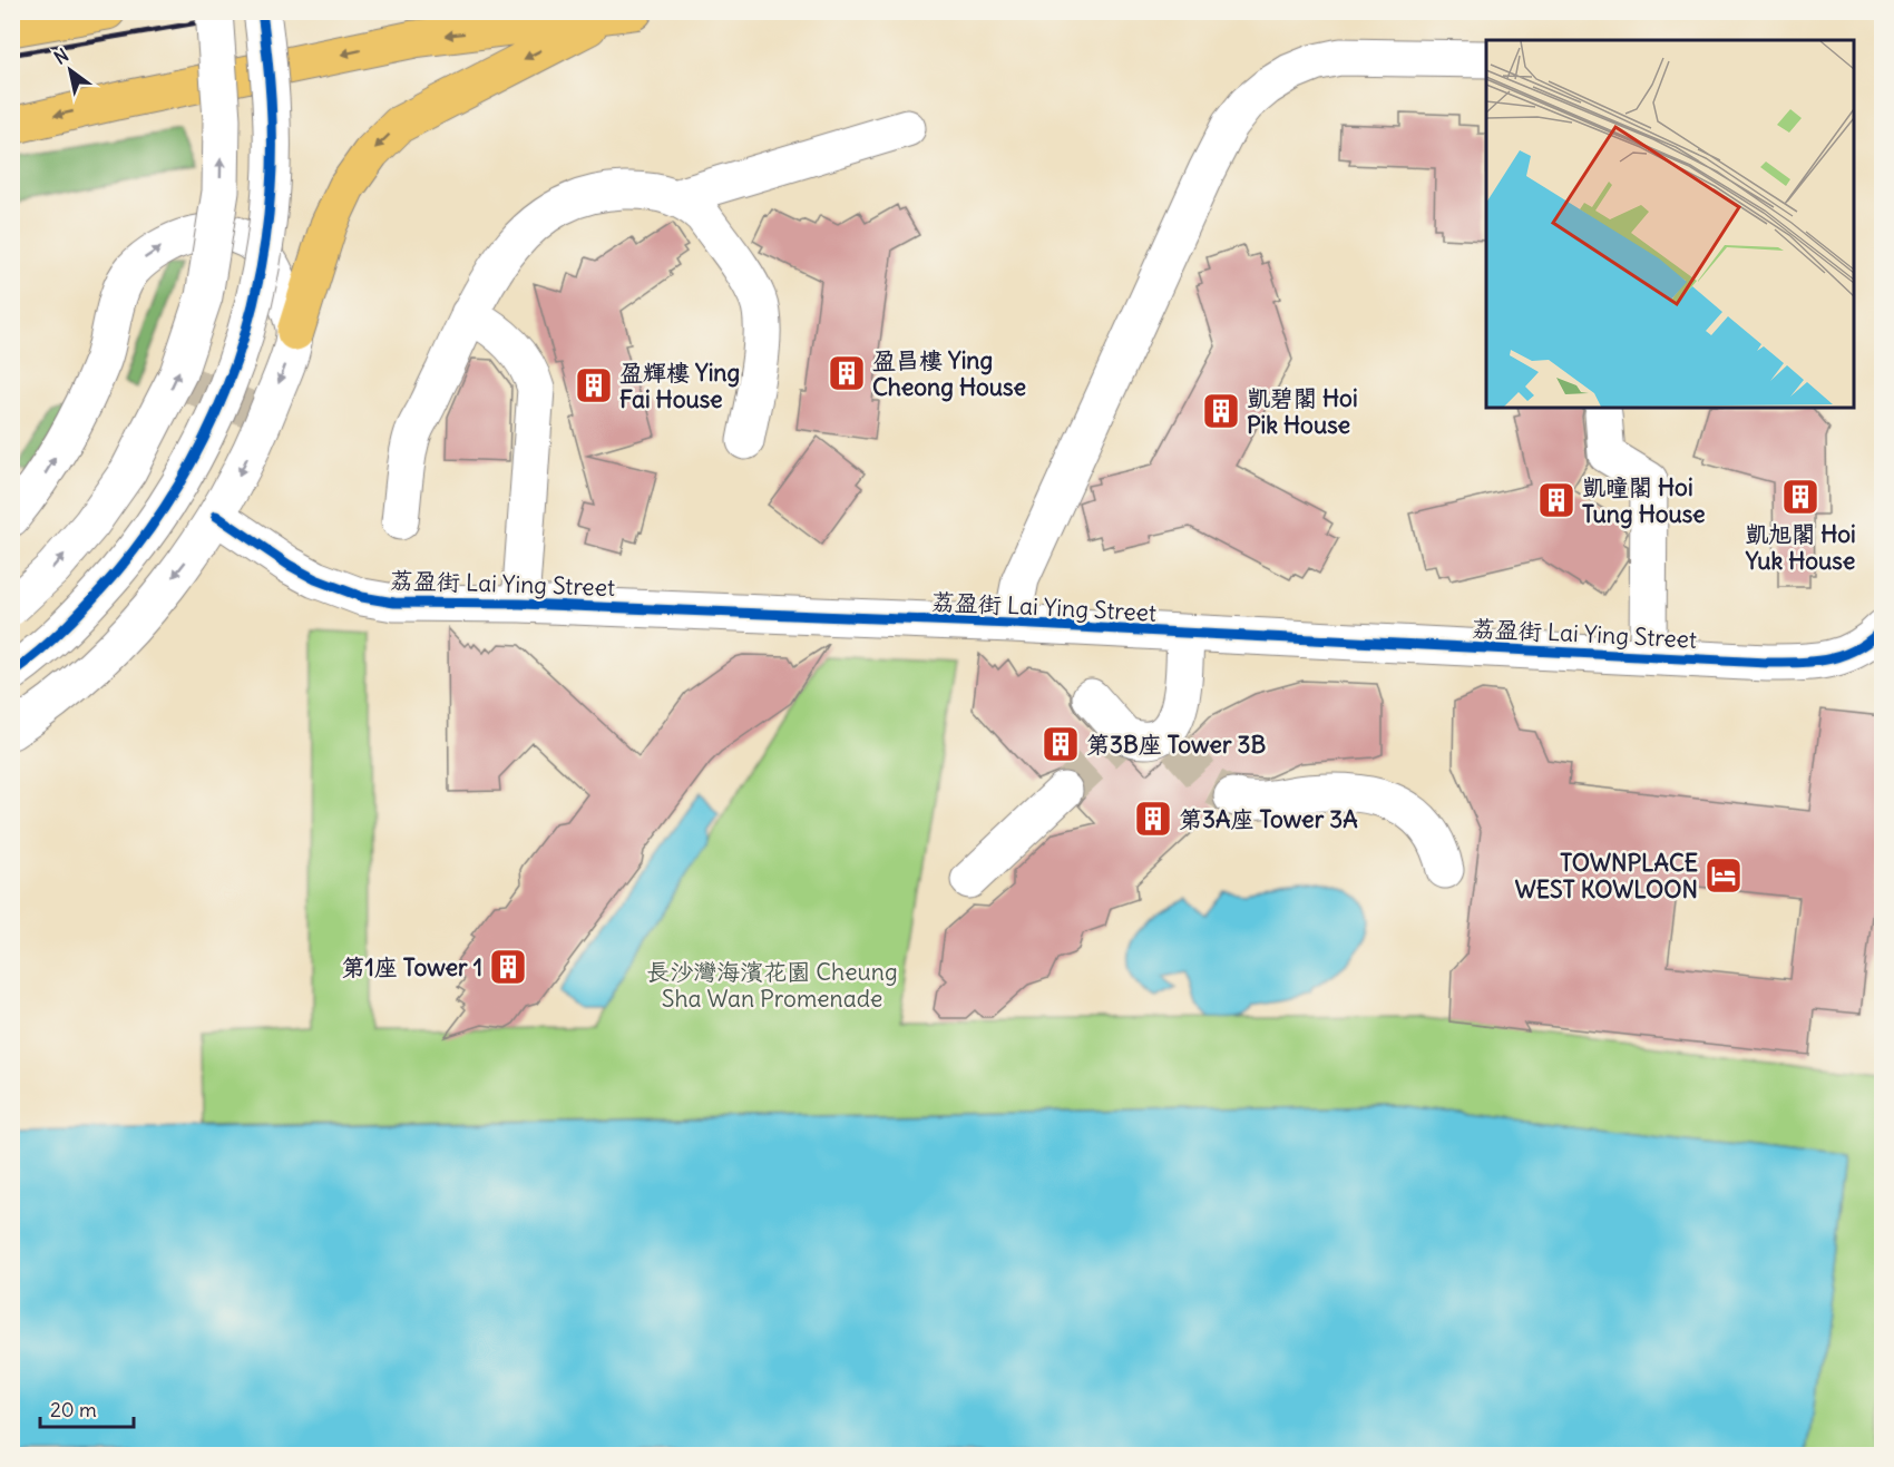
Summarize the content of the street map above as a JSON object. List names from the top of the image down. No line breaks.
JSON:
{"streets":{"street":["荔盈街 Lai Ying Street"]},"parks":["長沙灣海濱花園 Cheung Sha Wan Promenade"],"places":{"building":["盈昌樓 Ying Cheong House","盈輝樓 Ying Fai House","凱碧閣 Hoi Pik House","凱旭閣 Hoi Yuk House","凱曈閣 Hoi Tung House","第3B座 Tower 3B","第3A座 Tower 3A","第1座 Tower 1"],"hotel":["TOWNPLACE WEST KOWLOON"]},"scale_bar":"20 m","north":"top left"}
